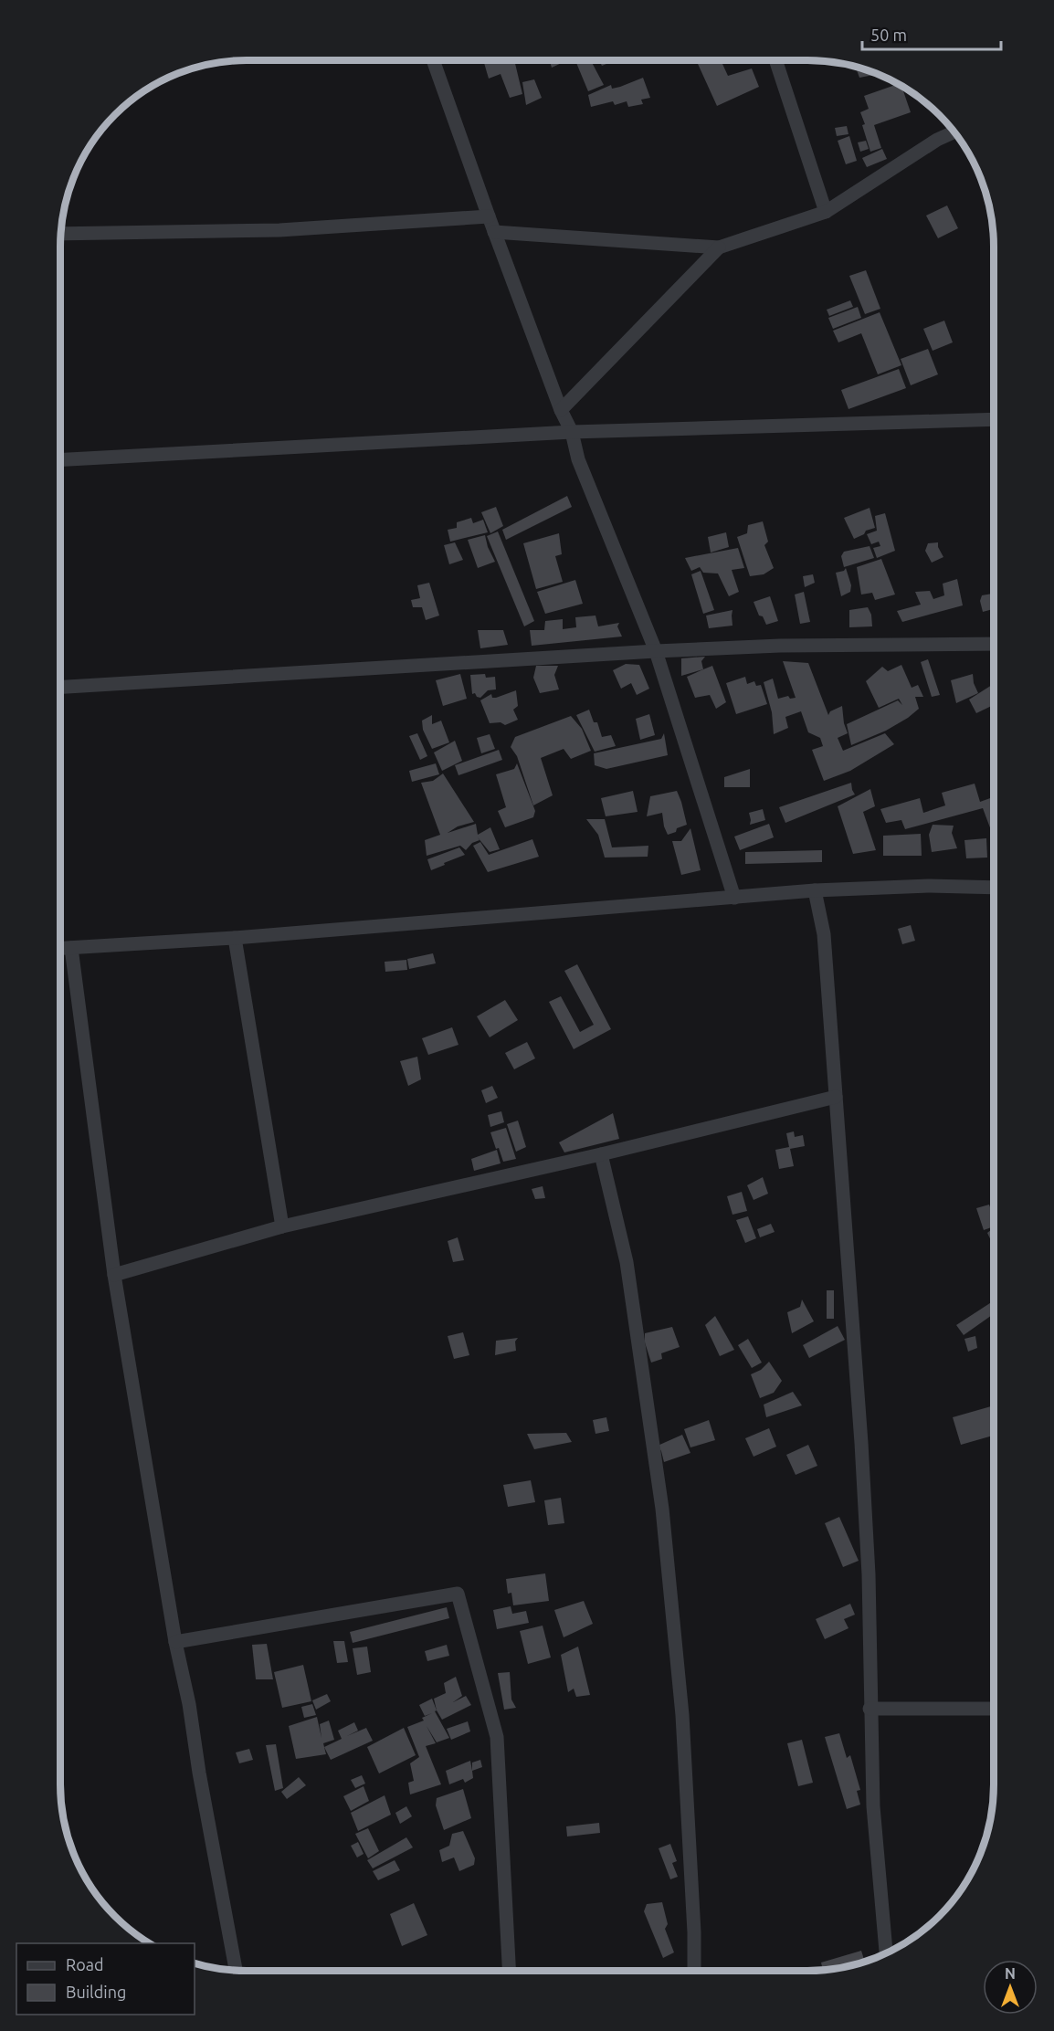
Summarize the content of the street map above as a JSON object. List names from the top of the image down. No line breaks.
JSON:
{"legend":["Road","Building"],"scale_bar":"50 m","north":"top"}
